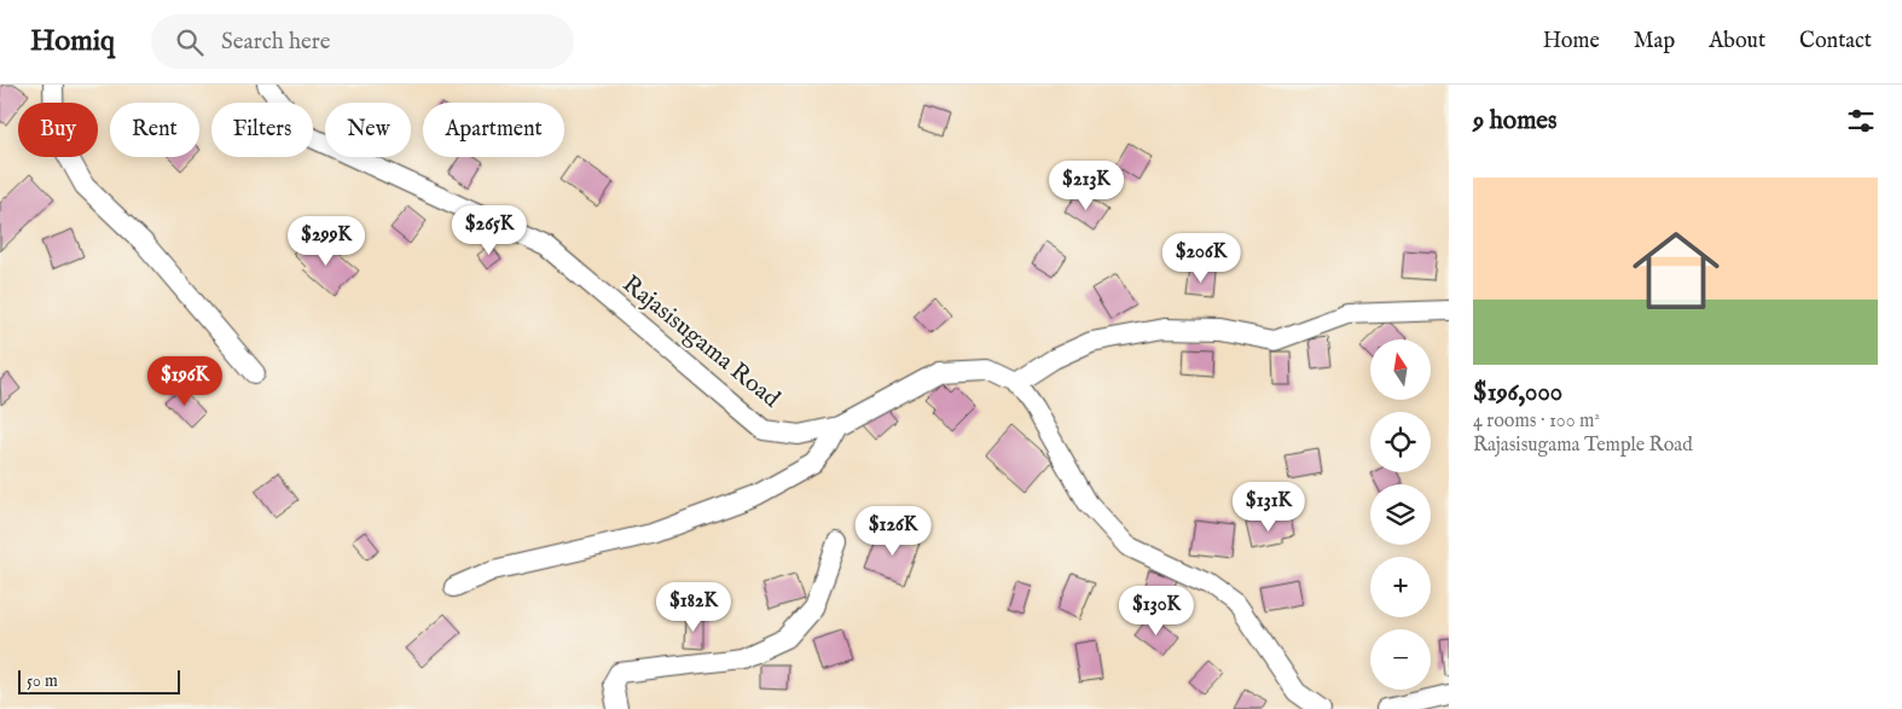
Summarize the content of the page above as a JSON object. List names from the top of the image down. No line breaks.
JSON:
{"streets":{"street":["Rajasisugama Road"]},"scale_bar":"50 m","north":"top","page":{"header":"Homiq","search":"Search here","nav":["Home","Map","About","Contact"],"heading":"9 homes","chip":["Buy","Rent","Filters","New","Apartment"],"list":[{"name":"$196,000","note":"4 rooms · 100 m² · Rajasisugama Temple Road"}],"price":["$213K","$265K","$299K","$206K","$196K","$131K","$126K","$182K","$130K"],"map_buttons":["+","−"],"scale":"50 m"}}
